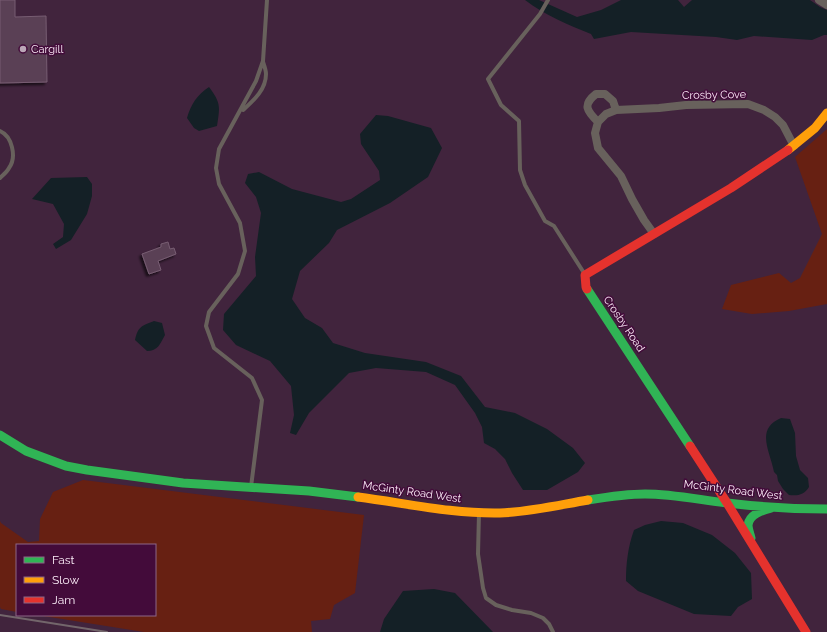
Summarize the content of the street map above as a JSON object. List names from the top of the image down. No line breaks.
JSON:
{"streets":{"main road":["Crosby Road","McGinty Road West"],"street":["Crosby Cove"]},"crossings":[["Crosby Road","McGinty Road West"]],"places":["Cargill"],"legend":["Fast","Slow","Jam"]}
